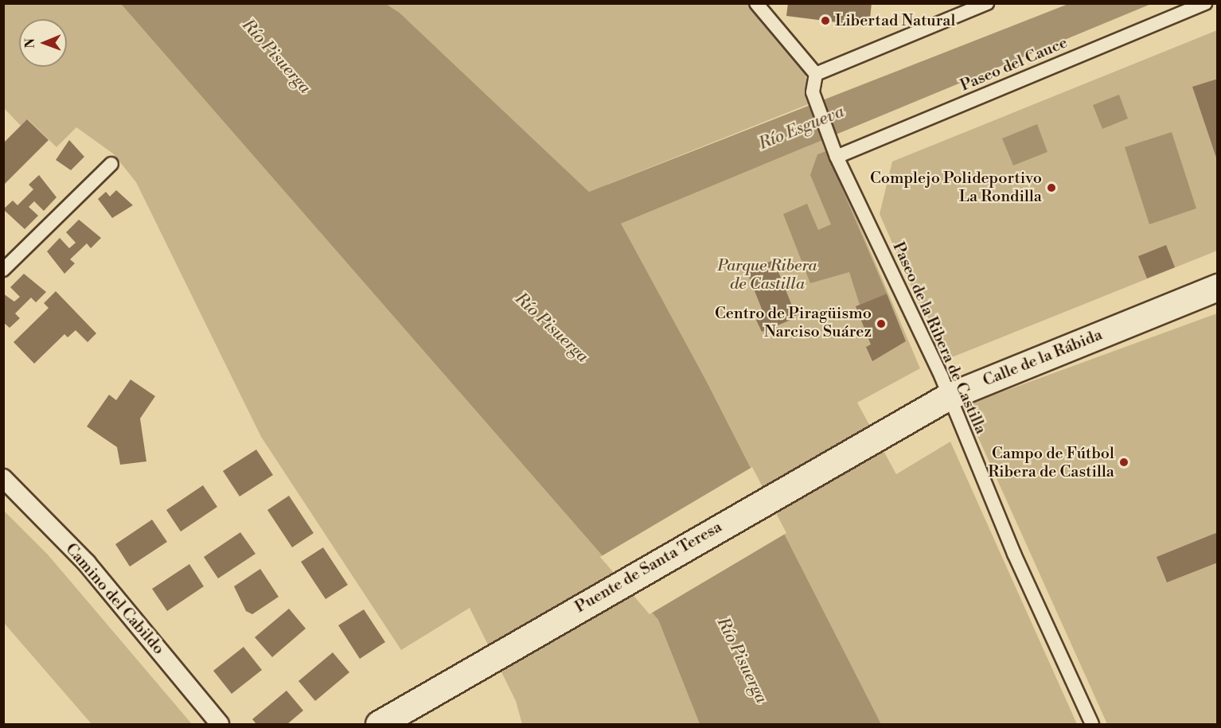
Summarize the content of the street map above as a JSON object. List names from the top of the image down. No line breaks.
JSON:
{"streets":{"main road":["Calle de la Rábida","Puente de Santa Teresa"],"street":["Paseo del Cauce","Paseo de la Ribera de Castilla","Camino del Cabildo"]},"crossings":[["Paseo del Cauce","Paseo de la Ribera de Castilla"],["Paseo de la Ribera de Castilla","Calle de la Rábida"],["Calle de la Rábida","Puente de Santa Teresa"]],"water":["Río Pisuerga","Río Esgueva"],"parks":["Parque Ribera de Castilla"],"places":["Libertad Natural","Complejo Polideportivo La Rondilla","Centro de Piragüismo Narciso Suárez","Campo de Fútbol Ribera de Castilla"],"north":"left"}
